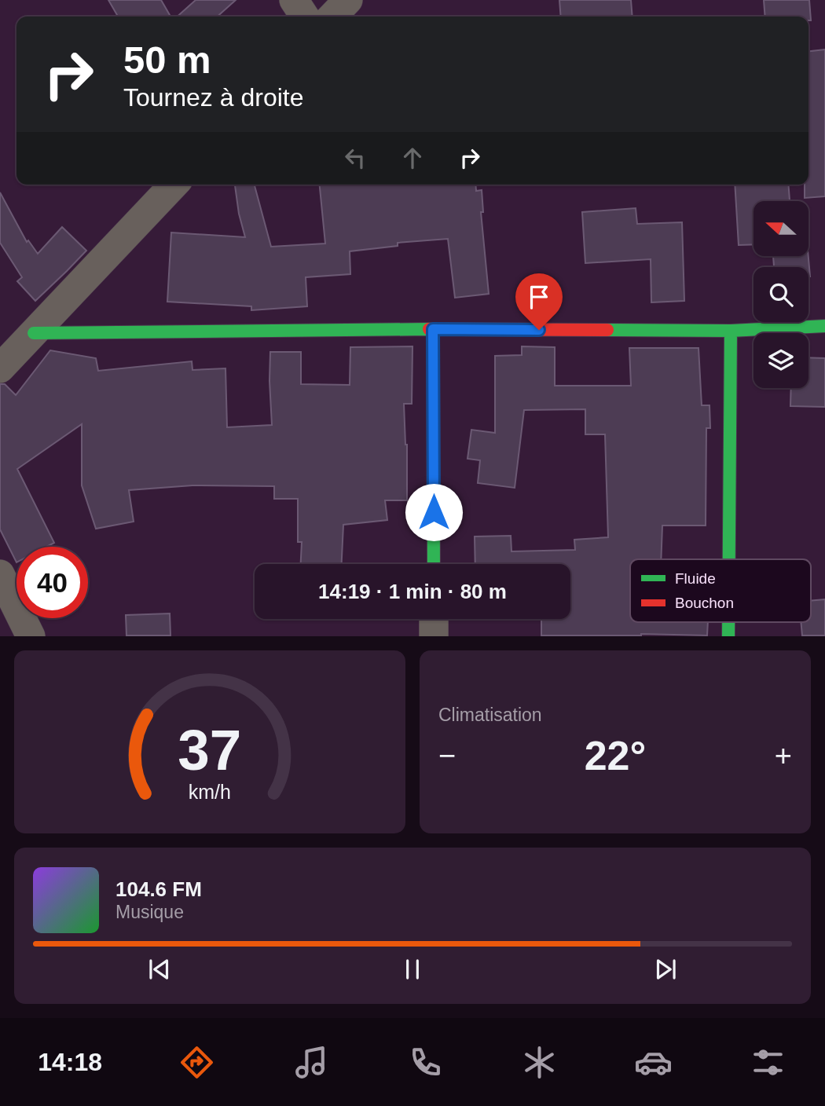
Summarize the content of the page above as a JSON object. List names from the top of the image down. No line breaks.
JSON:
{"legend":["Fluide","Bouchon"],"north":"left","page":{"turn":["50 m","Tournez à droite"],"limit":"40","trip":"14:19 · 1 min · 80 m","tile":"Climatisation","heat":["−","22°","+"],"song":["104.6 FM","Musique"],"tabs":"14:18","gauge":["37","km/h"]}}
